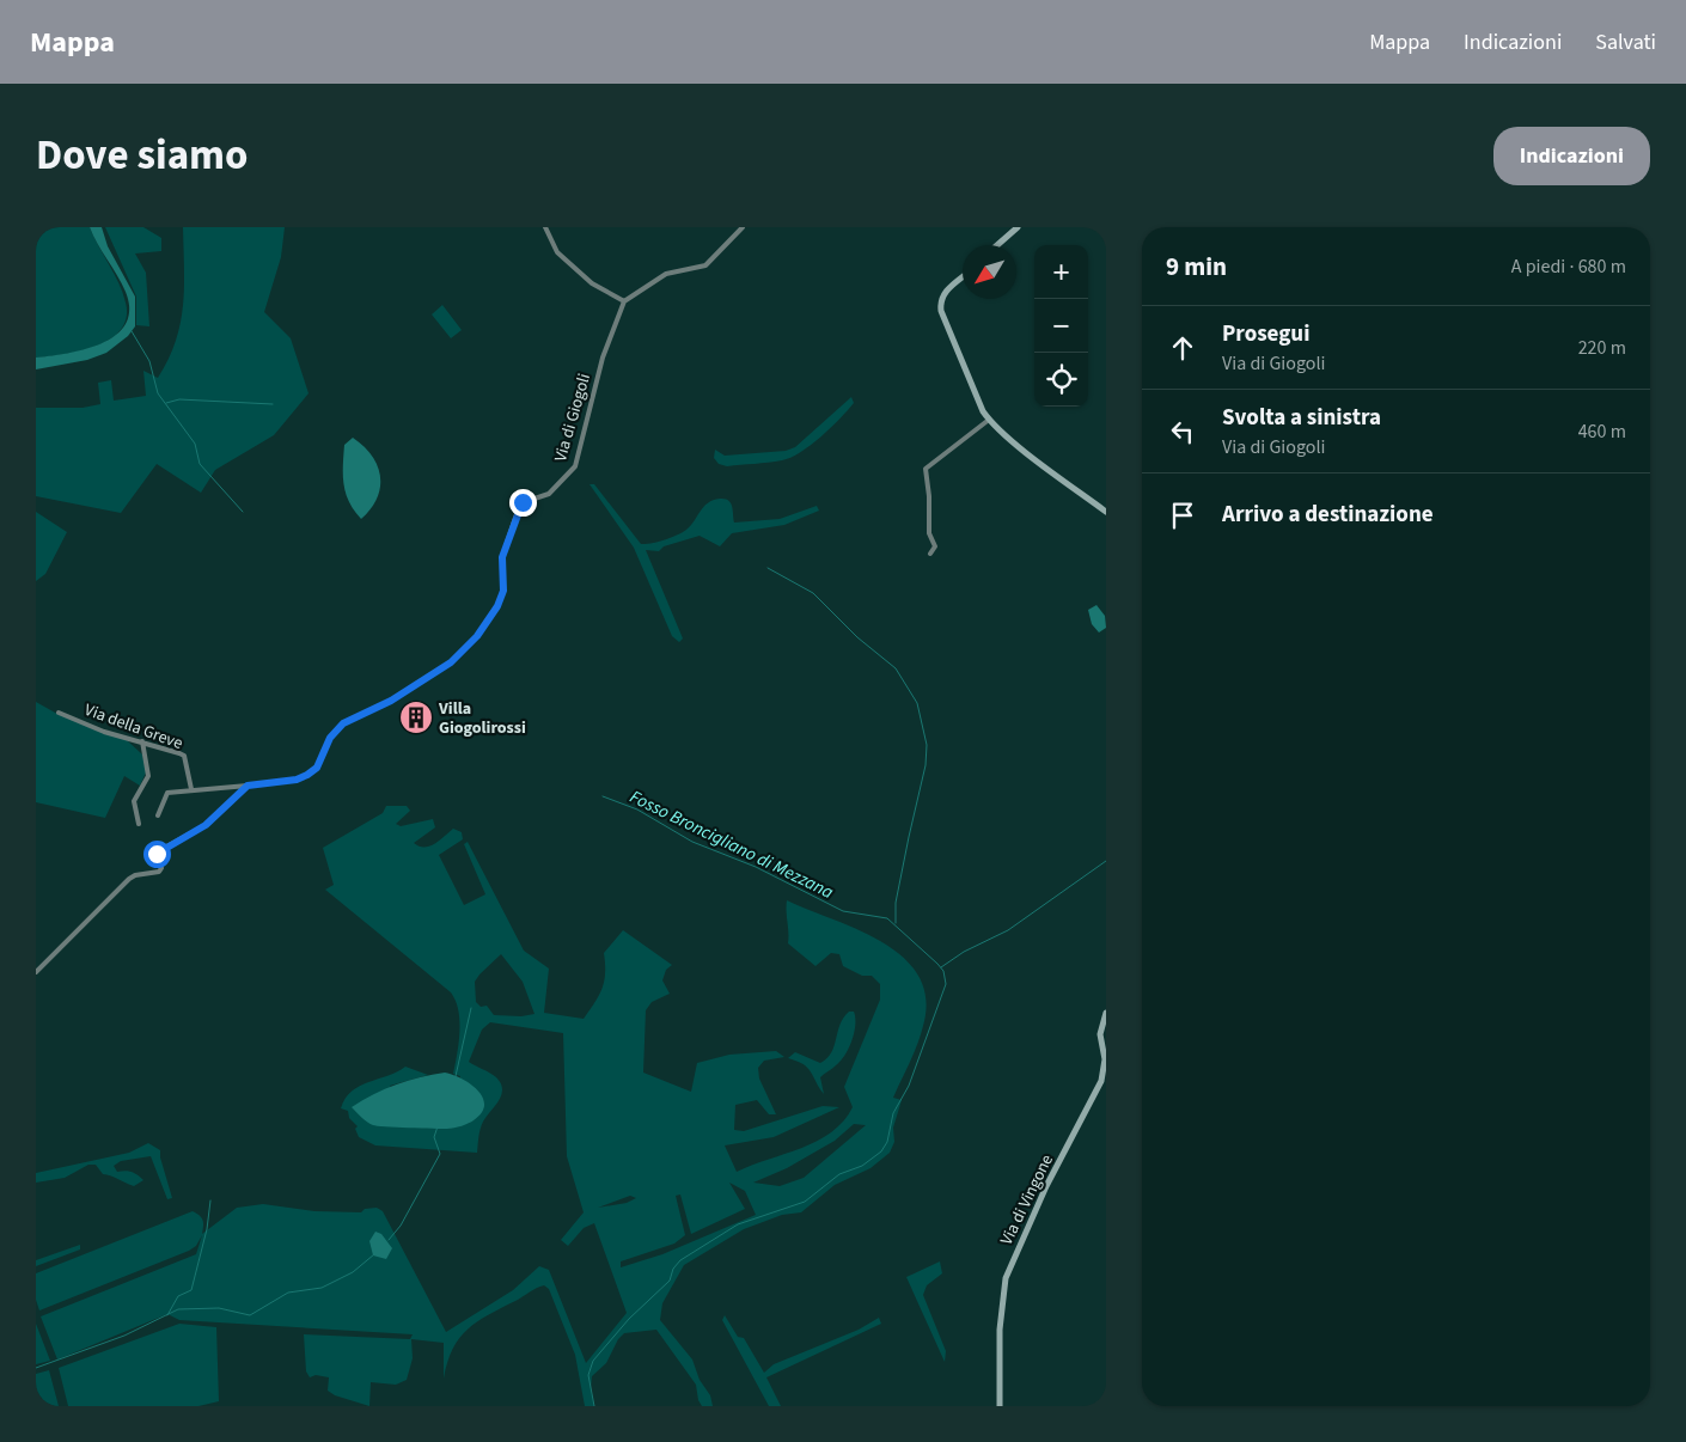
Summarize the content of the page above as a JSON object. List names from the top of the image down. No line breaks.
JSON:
{"streets":{"street":["Via di Giogoli","Via della Greve","Via di Vingone"]},"water":["Fosso Broncigliano di Mezzana"],"places":{"building":["Villa Giogolirossi"]},"north":"bottom left","page":{"header":"Mappa","nav":["Mappa","Indicazioni","Salvati"],"title":"Dove siamo","buttons":"Indicazioni","heading":["9 min","A piedi · 680 m"],"map_buttons":["+","−"],"list":[["Prosegui","Via di Giogoli","220 m"],["Svolta a sinistra","Via di Giogoli","460 m"],"Arrivo a destinazione"]}}
